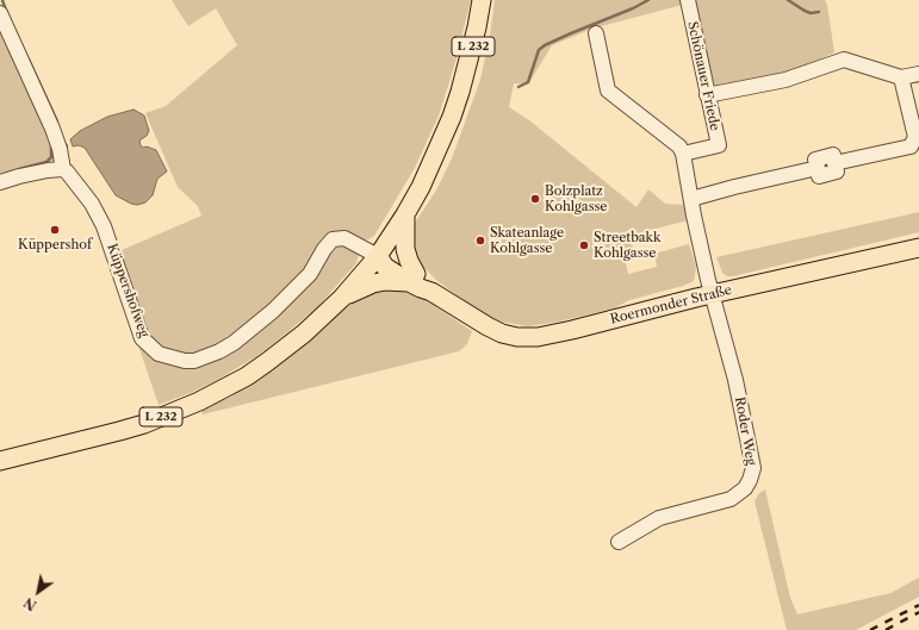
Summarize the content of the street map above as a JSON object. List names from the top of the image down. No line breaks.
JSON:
{"streets":{"main road":["L 232","Roermonder Straße"],"street":["Schönauer Friede","Küppershofweg","Roder Weg"]},"crossings":[["L 232","Küppershofweg"],["L 232","Roermonder Straße"],["Küppershofweg","Roermonder Straße"],["Roermonder Straße","Roder Weg"]],"places":["Bolzplatz Kohlgasse","Küppershof","Skateanlage Kohlgasse","Streetbakk Kohlgasse"],"north":"bottom left"}
